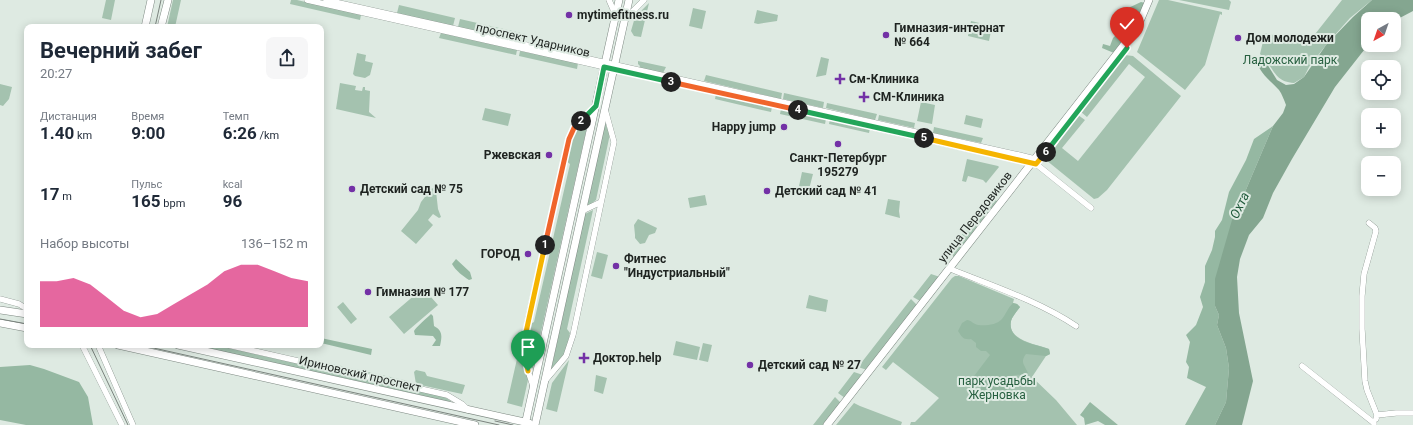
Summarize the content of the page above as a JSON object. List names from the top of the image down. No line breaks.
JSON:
{"streets":{"main road":["улица Передовиков","Ириновский проспект"],"street":["проспект Ударников"]},"crossings":[["проспект Ударников","улица Передовиков"]],"water":["Охта"],"parks":["Ладожский парк","парк усадьбы Жерновка"],"places":{"other":["mytimefitness.ru","Гимназия-интернат № 664","Дом молодежи","Happy jump","Санкт-Петербург 195279","Ржевская","Детский сад № 75","Детский сад № 41","ГОРОД","Фитнес \"Индустриальный\"","Гимназия № 177","Детский сад № 27"],"health":["См-Клиника","СМ-Клиника","Доктор.help"]},"north":"bottom left","page":{"map_buttons":["+","−"],"heading":["Вечерний забег","20:27"],"pins":["3","4","2","5","6","1"],"stats":[["Дистанция","1.40 km"],["Время","9:00"],["Темп","6:26 /km"],["17 m"],["Пульс","165 bpm"],["kcal","96"]],"chart":["Набор высоты","136–152 m"]}}
